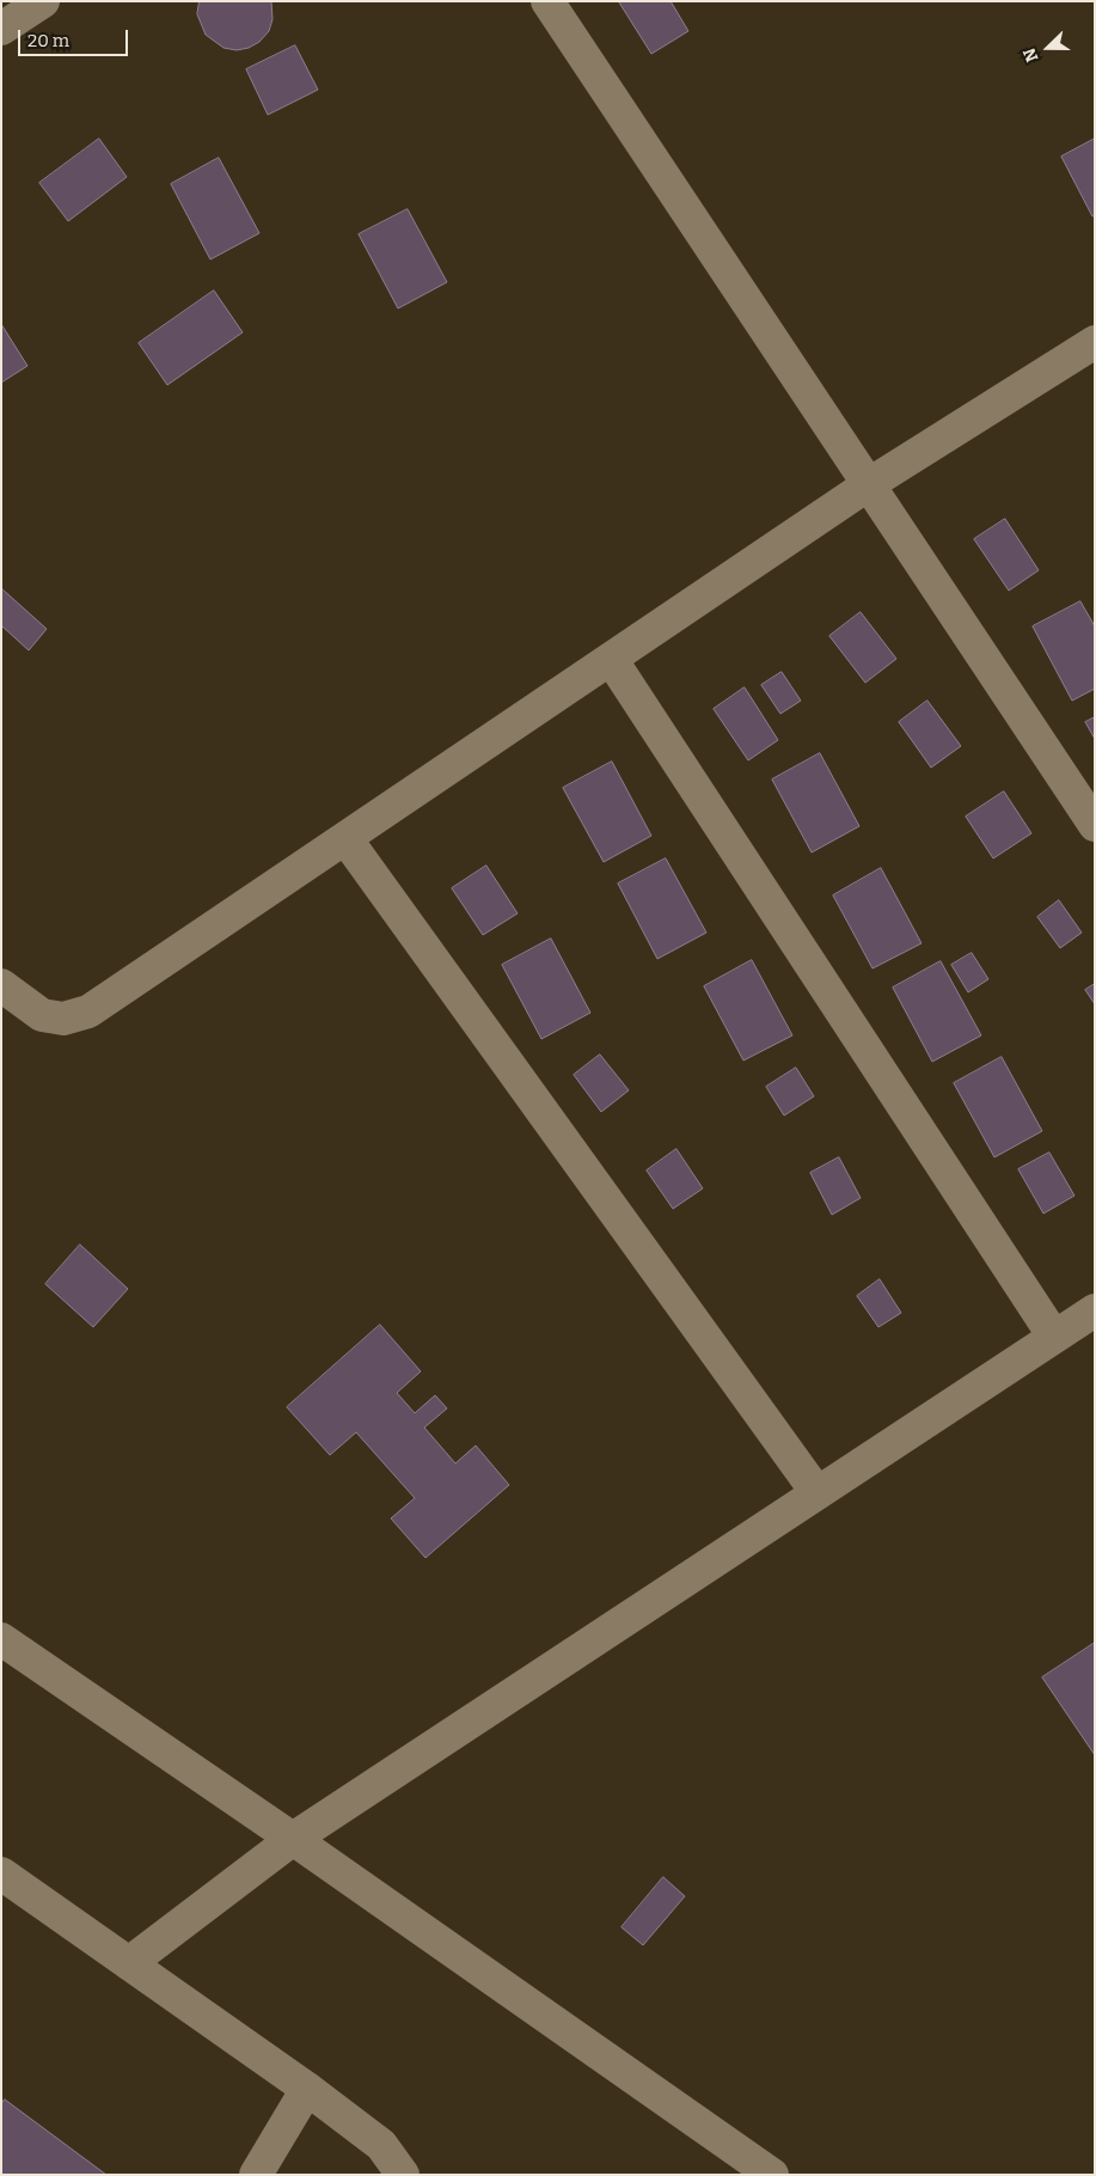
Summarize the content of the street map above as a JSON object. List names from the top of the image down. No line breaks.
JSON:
{"scale_bar":"20 m","north":"left"}
